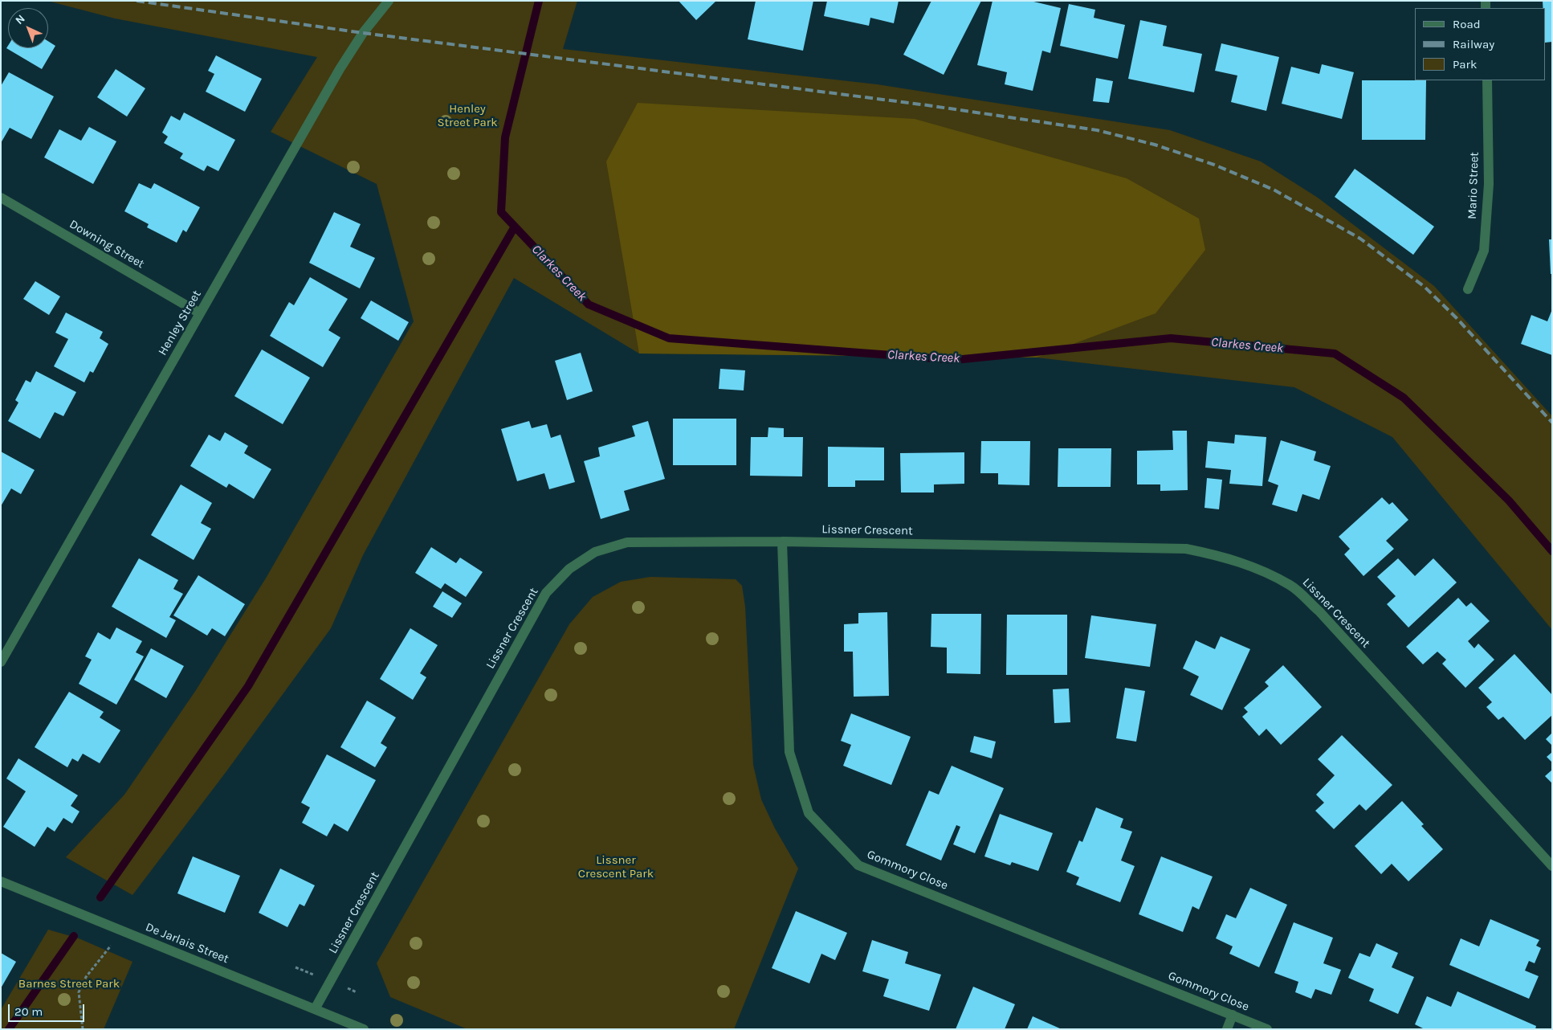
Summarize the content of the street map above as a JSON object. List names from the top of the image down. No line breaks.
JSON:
{"streets":{"street":["Mario Street","Downing Street","Henley Street","Lissner Crescent","Gommory Close","De Jarlais Street"]},"crossings":[["Downing Street","Henley Street"],["Lissner Crescent","Gommory Close"],["Lissner Crescent","De Jarlais Street"]],"water":["Clarkes Creek"],"parks":["Henley Street Park","Lissner Crescent Park","Barnes Street Park"],"legend":["Road","Railway","Park"],"scale_bar":"20 m","north":"top left"}
